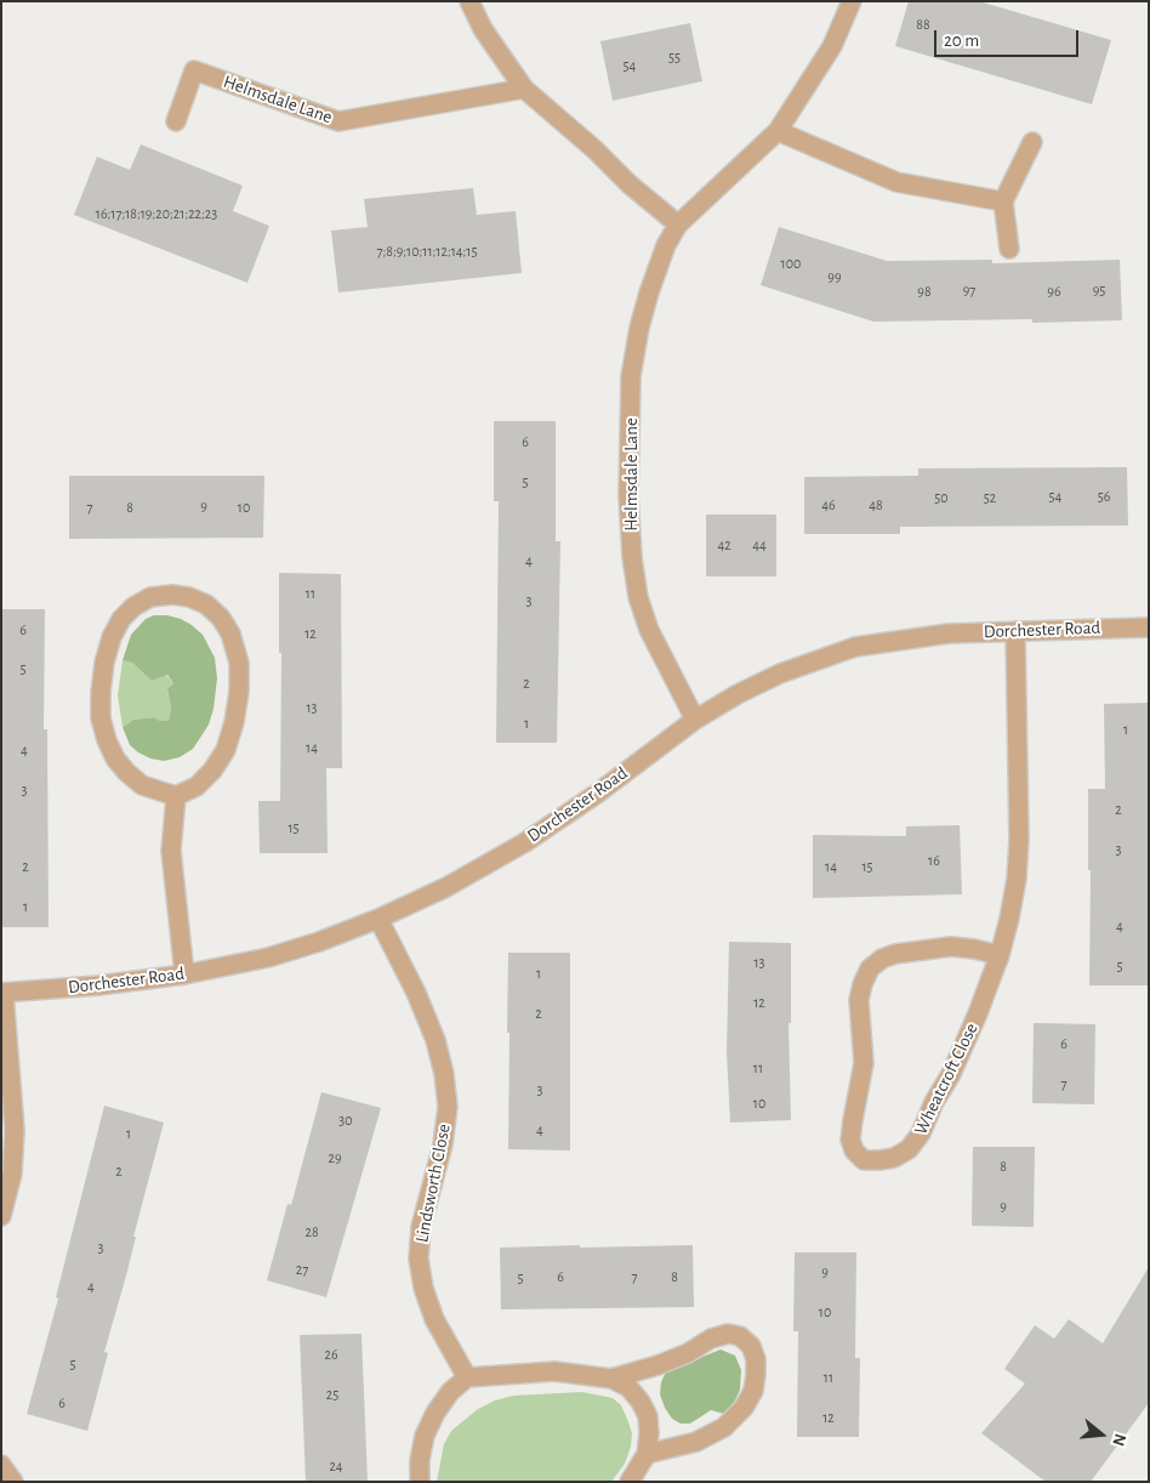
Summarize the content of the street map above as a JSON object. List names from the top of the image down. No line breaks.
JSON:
{"streets":{"street":["Helmsdale Lane","Dorchester Road","Wheatcroft Close","Lindsworth Close"]},"crossings":[["Helmsdale Lane","Dorchester Road"],["Dorchester Road","Wheatcroft Close"],["Dorchester Road","Lindsworth Close"]],"house_numbers":["88","55","54","16;17;18;19;20;21;22;23","7;8;9;10;11;12;14;15","100","99","97","95","98","96","6","5","54","56","50","52","46","48","9","7","8","10","42","44","4","11","3","6","12","5","2","13","1","1","14","4","3","2","15","3","16","2","14","15","1","4","13","5","1","12","2","6","11","7","3","10","30","4","1","29","8","2","9","28","3","27","9","6","7","8","5","4","10","26","5","11","25","6","12","24"],"scale_bar":"20 m","north":"right"}
